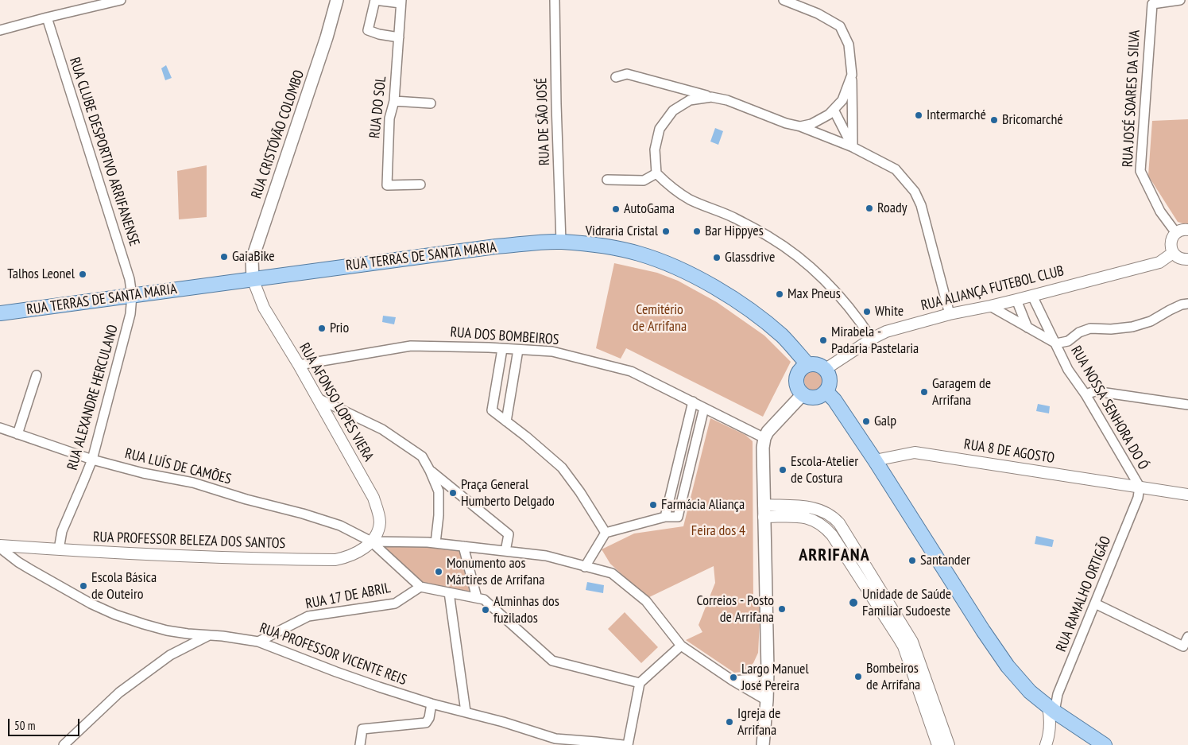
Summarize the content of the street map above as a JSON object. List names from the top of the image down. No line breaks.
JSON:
{"streets":{"main road":["RUA CRISTÓVÃO COLOMBO","RUA TERRAS DE SANTA MARIA"],"street":["RUA JOSÉ SOARES DA SILVA","RUA DO SOL","RUA DE SÃO JOSÉ","RUA CLUBE DESPORTIVO ARRIFANENSE","RUA ALIANÇA FUTEBOL CLUB","RUA DOS BOMBEIROS","RUA ALEXANDRE HERCULANO","RUA AFONSO LOPES VIERA","RUA NOSSA SENHORA DO Ó","RUA 8 DE AGOSTO","RUA LUÍS DE CAMÕES","RUA PROFESSOR BELEZA DOS SANTOS","RUA RAMALHO ORTIGÃO","RUA 17 DE ABRIL","RUA PROFESSOR VICENTE REIS"]},"crossings":[["RUA DE SÃO JOSÉ","RUA TERRAS DE SANTA MARIA"],["RUA CRISTÓVÃO COLOMBO","RUA TERRAS DE SANTA MARIA"],["RUA CRISTÓVÃO COLOMBO","RUA AFONSO LOPES VIERA"],["RUA CLUBE DESPORTIVO ARRIFANENSE","RUA TERRAS DE SANTA MARIA"],["RUA CLUBE DESPORTIVO ARRIFANENSE","RUA ALEXANDRE HERCULANO"],["RUA TERRAS DE SANTA MARIA","RUA ALIANÇA FUTEBOL CLUB"],["RUA TERRAS DE SANTA MARIA","RUA ALEXANDRE HERCULANO"],["RUA TERRAS DE SANTA MARIA","RUA AFONSO LOPES VIERA"],["RUA ALIANÇA FUTEBOL CLUB","RUA NOSSA SENHORA DO Ó"],["RUA DOS BOMBEIROS","RUA AFONSO LOPES VIERA"],["RUA ALEXANDRE HERCULANO","RUA LUÍS DE CAMÕES"],["RUA ALEXANDRE HERCULANO","RUA PROFESSOR BELEZA DOS SANTOS"],["RUA AFONSO LOPES VIERA","RUA LUÍS DE CAMÕES"],["RUA AFONSO LOPES VIERA","RUA PROFESSOR BELEZA DOS SANTOS"],["RUA NOSSA SENHORA DO Ó","RUA 8 DE AGOSTO"],["RUA NOSSA SENHORA DO Ó","RUA RAMALHO ORTIGÃO"],["RUA 8 DE AGOSTO","RUA RAMALHO ORTIGÃO"],["RUA LUÍS DE CAMÕES","RUA PROFESSOR BELEZA DOS SANTOS"],["RUA PROFESSOR BELEZA DOS SANTOS","RUA PROFESSOR VICENTE REIS"],["RUA 17 DE ABRIL","RUA PROFESSOR VICENTE REIS"]],"districts":["ARRIFANA"],"parks":["Cemitério de Arrifana","Feira dos 4"],"places":["Intermarché","Bricomarché","Roady","AutoGama","Vidraria Cristal","Bar Hippyes","GaiaBike","Glassdrive","Talhos Leonel","Max Pneus","White","Prio","Mirabela - Padaria Pastelaria","Garagem de Arrifana","Galp","Escola-Atelier de Costura","Praça General Humberto Delgado","Farmácia Aliança","Santander","Monumento aos Mártires de Arrifana","Escola Básica de Outeiro","Unidade de Saúde Familiar Sudoeste","Correios - Posto de Arrifana","Alminhas dos fuzilados","Bombeiros de Arrifana","Largo Manuel José Pereira","Igreja de Arrifana"],"scale_bar":"50 m"}
